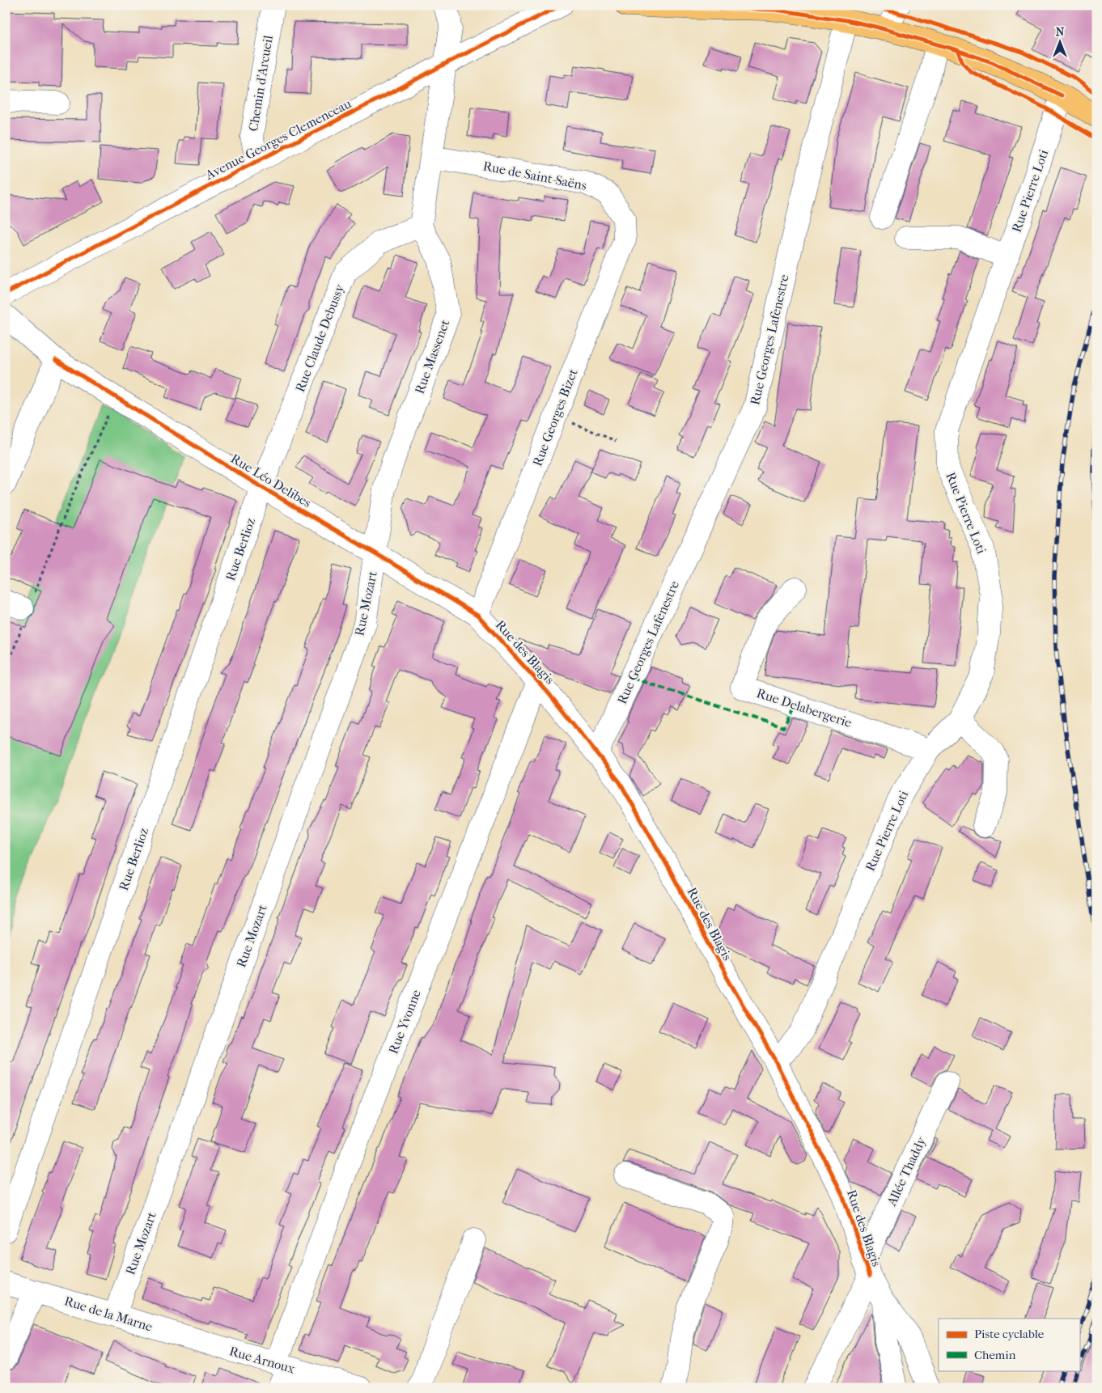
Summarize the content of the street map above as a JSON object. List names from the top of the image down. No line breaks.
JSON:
{"streets":{"street":["Chemin d'Arcueil","Avenue Georges Clemenceau","Rue de Saint-Saëns","Rue Pierre Loti","Rue Claude Debussy","Rue Georges Lafenestre","Rue Massenet","Rue Georges Bizet","Rue Léo Delibes","Rue Berlioz","Rue Mozart","Rue des Blagis","Rue Delabergerie","Rue Yvonne","Allée Thaddy","Rue de la Marne","Rue Arnoux"]},"crossings":[["Chemin d'Arcueil","Avenue Georges Clemenceau"],["Rue de Saint-Saëns","Rue Georges Bizet"],["Rue Pierre Loti","Rue des Blagis"],["Rue Pierre Loti","Rue Delabergerie"],["Rue Claude Debussy","Rue Massenet"],["Rue Claude Debussy","Rue Léo Delibes"],["Rue Claude Debussy","Rue Berlioz"],["Rue Georges Lafenestre","Rue des Blagis"],["Rue Massenet","Rue Léo Delibes"],["Rue Massenet","Rue Mozart"],["Rue Georges Bizet","Rue Léo Delibes"],["Rue Georges Bizet","Rue des Blagis"],["Rue Léo Delibes","Rue Berlioz"],["Rue Léo Delibes","Rue Mozart"],["Rue Léo Delibes","Rue des Blagis"],["Rue Mozart","Rue de la Marne"],["Rue des Blagis","Rue Yvonne"],["Rue des Blagis","Allée Thaddy"],["Rue Yvonne","Rue Arnoux"],["Rue de la Marne","Rue Arnoux"]],"legend":["Piste cyclable","Chemin"],"north":"top"}
